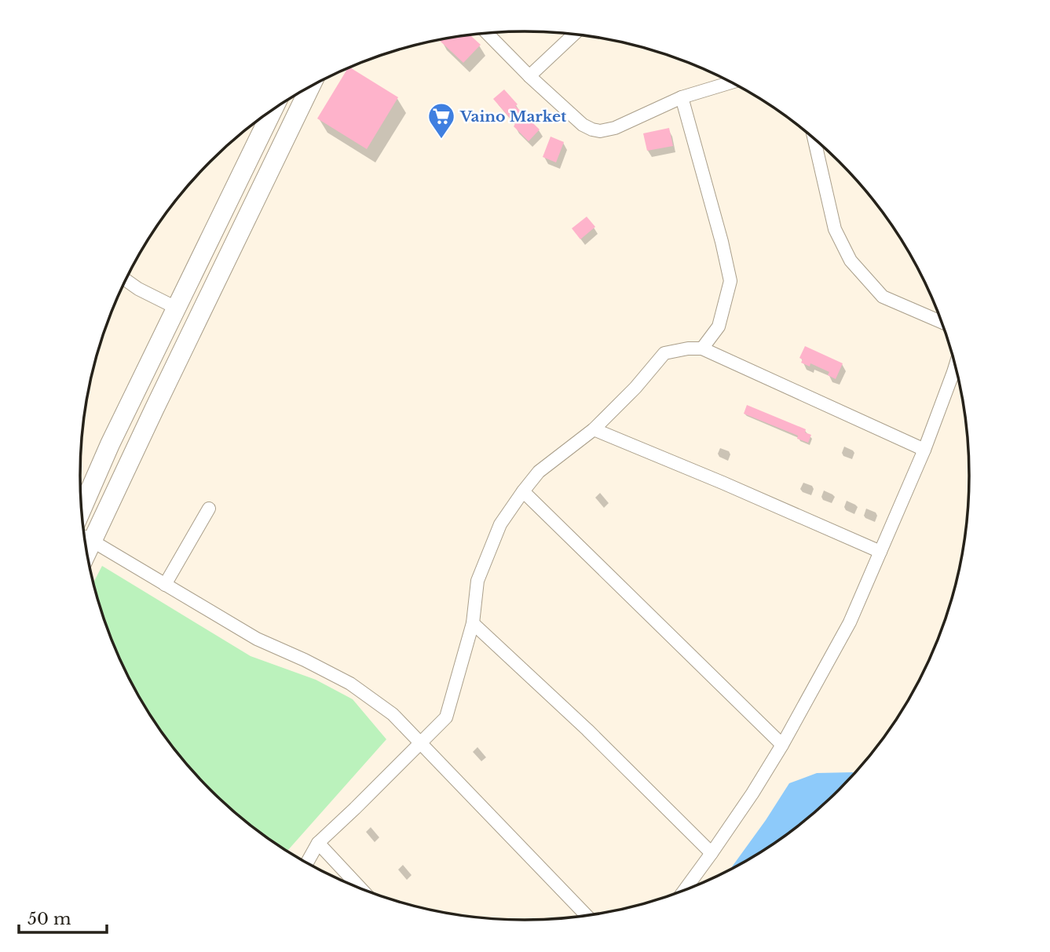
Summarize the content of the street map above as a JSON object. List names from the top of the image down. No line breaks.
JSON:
{"places":{"supermarket":["Vaino Market"]},"scale_bar":"50 m"}
